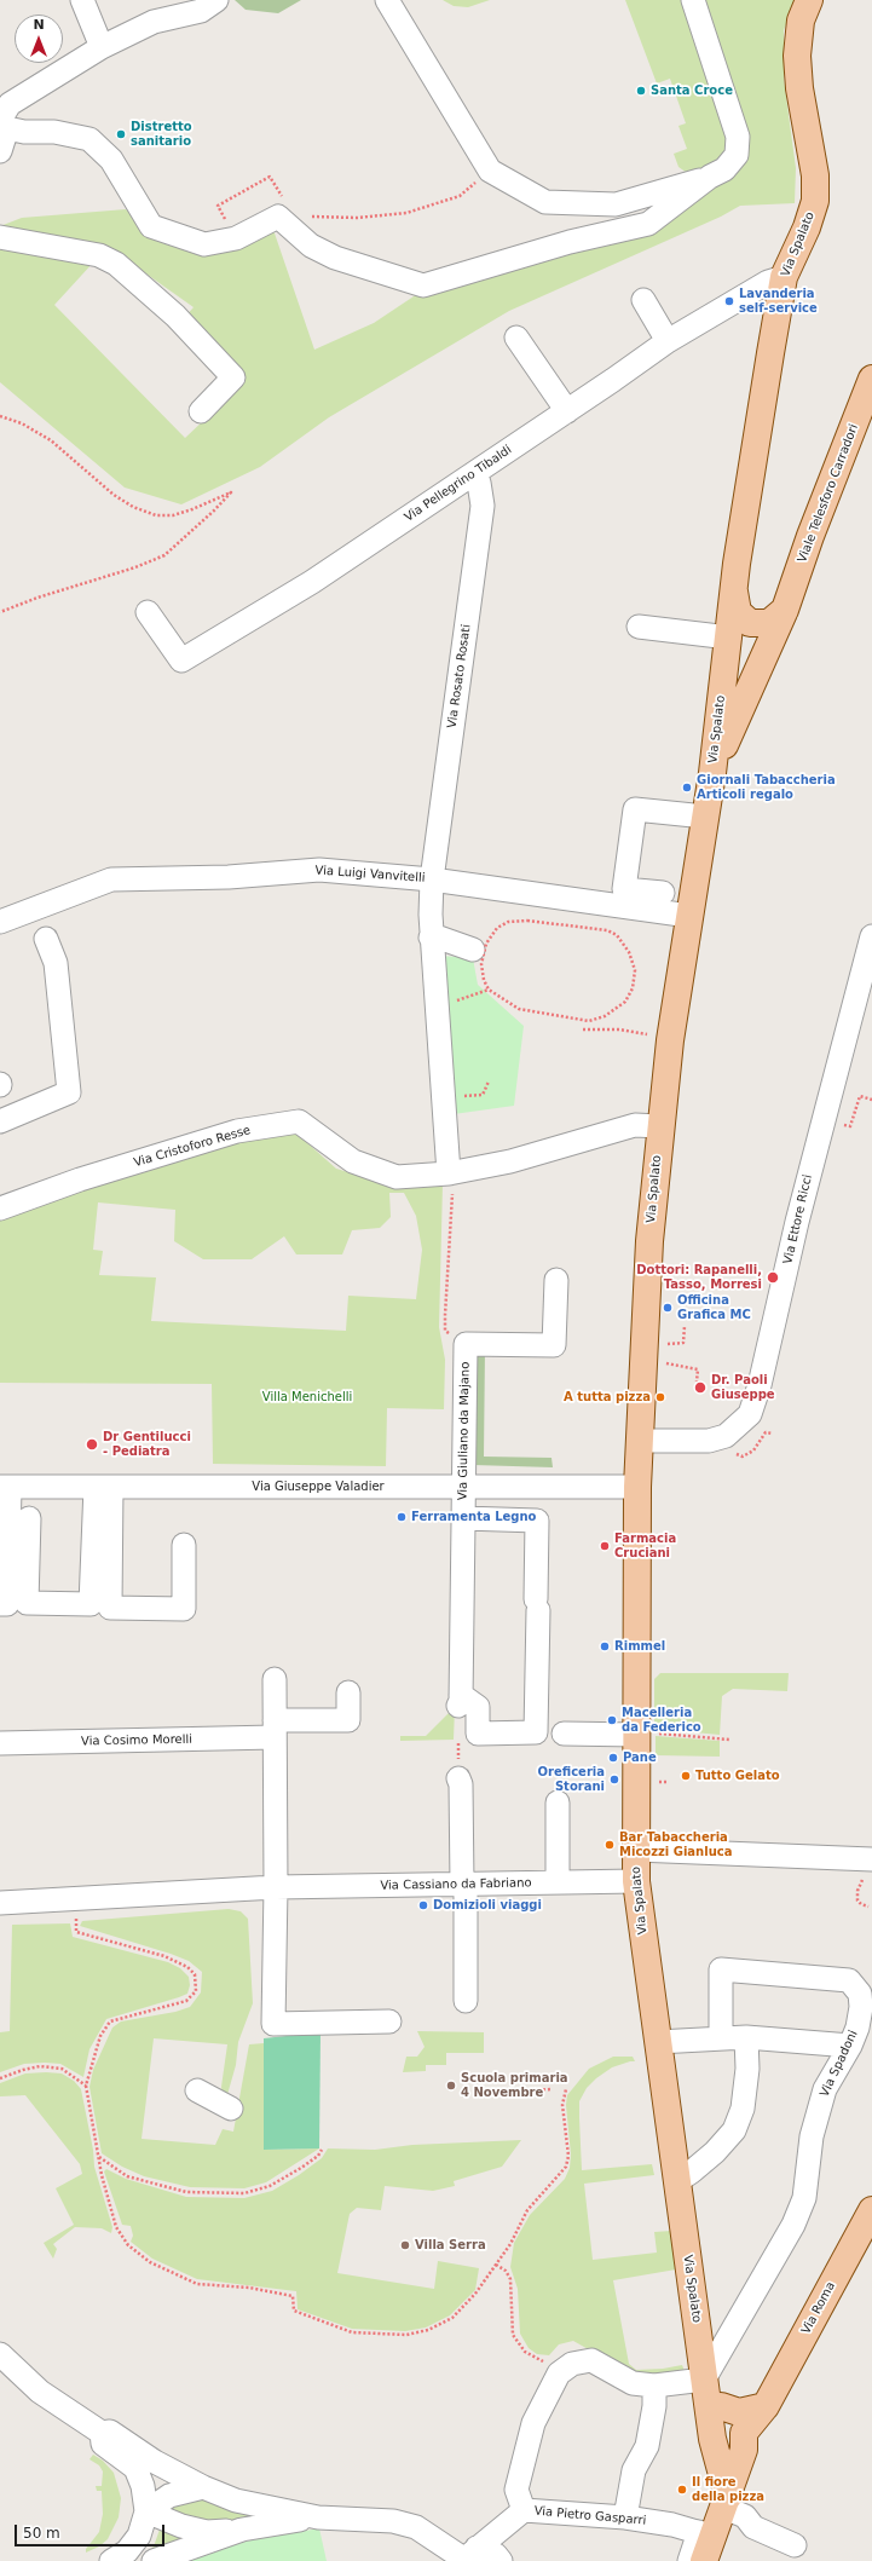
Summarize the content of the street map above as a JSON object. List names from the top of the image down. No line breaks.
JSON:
{"streets":{"main road":["Via Spalato","Viale Telesforo Carradori","Via Roma"],"street":["Via Pellegrino Tibaldi","Via Rosato Rosati","Via Luigi Vanvitelli","Via Cristoforo Resse","Via Ettore Ricci","Via Giuliano da Majano","Via Giuseppe Valadier","Via Cosimo Morelli","Via Cassiano da Fabriano","Via Spadoni","Via Pietro Gasparri"]},"crossings":[["Via Spalato","Via Pellegrino Tibaldi"],["Via Spalato","Viale Telesforo Carradori"],["Via Spalato","Via Luigi Vanvitelli"],["Via Spalato","Via Cristoforo Resse"],["Via Spalato","Via Ettore Ricci"],["Via Spalato","Via Giuseppe Valadier"],["Via Spalato","Via Cassiano da Fabriano"],["Via Spalato","Via Spadoni"],["Via Spalato","Via Roma"],["Via Pellegrino Tibaldi","Via Rosato Rosati"],["Via Rosato Rosati","Via Luigi Vanvitelli"],["Via Rosato Rosati","Via Cristoforo Resse"],["Via Giuliano da Majano","Via Giuseppe Valadier"],["Via Roma","Via Pietro Gasparri"]],"parks":["Villa Menichelli"],"places":["Santa Croce","Distretto sanitario","Lavanderia self-service","Giornali Tabaccheria Articoli regalo","Dottori: Rapanelli, Tasso, Morresi","Officina Grafica MC","Dr. Paoli Giuseppe","A tutta pizza","Dr Gentilucci - Pediatra","Ferramenta Legno","Farmacia Cruciani","Rimmel","Macelleria da Federico","Pane","Tutto Gelato","Oreficeria Storani","Bar Tabaccheria Micozzi Gianluca","Domizioli viaggi","Scuola primaria 4 Novembre","Villa Serra","Il fiore della pizza"],"scale_bar":"50 m","north":"top"}
